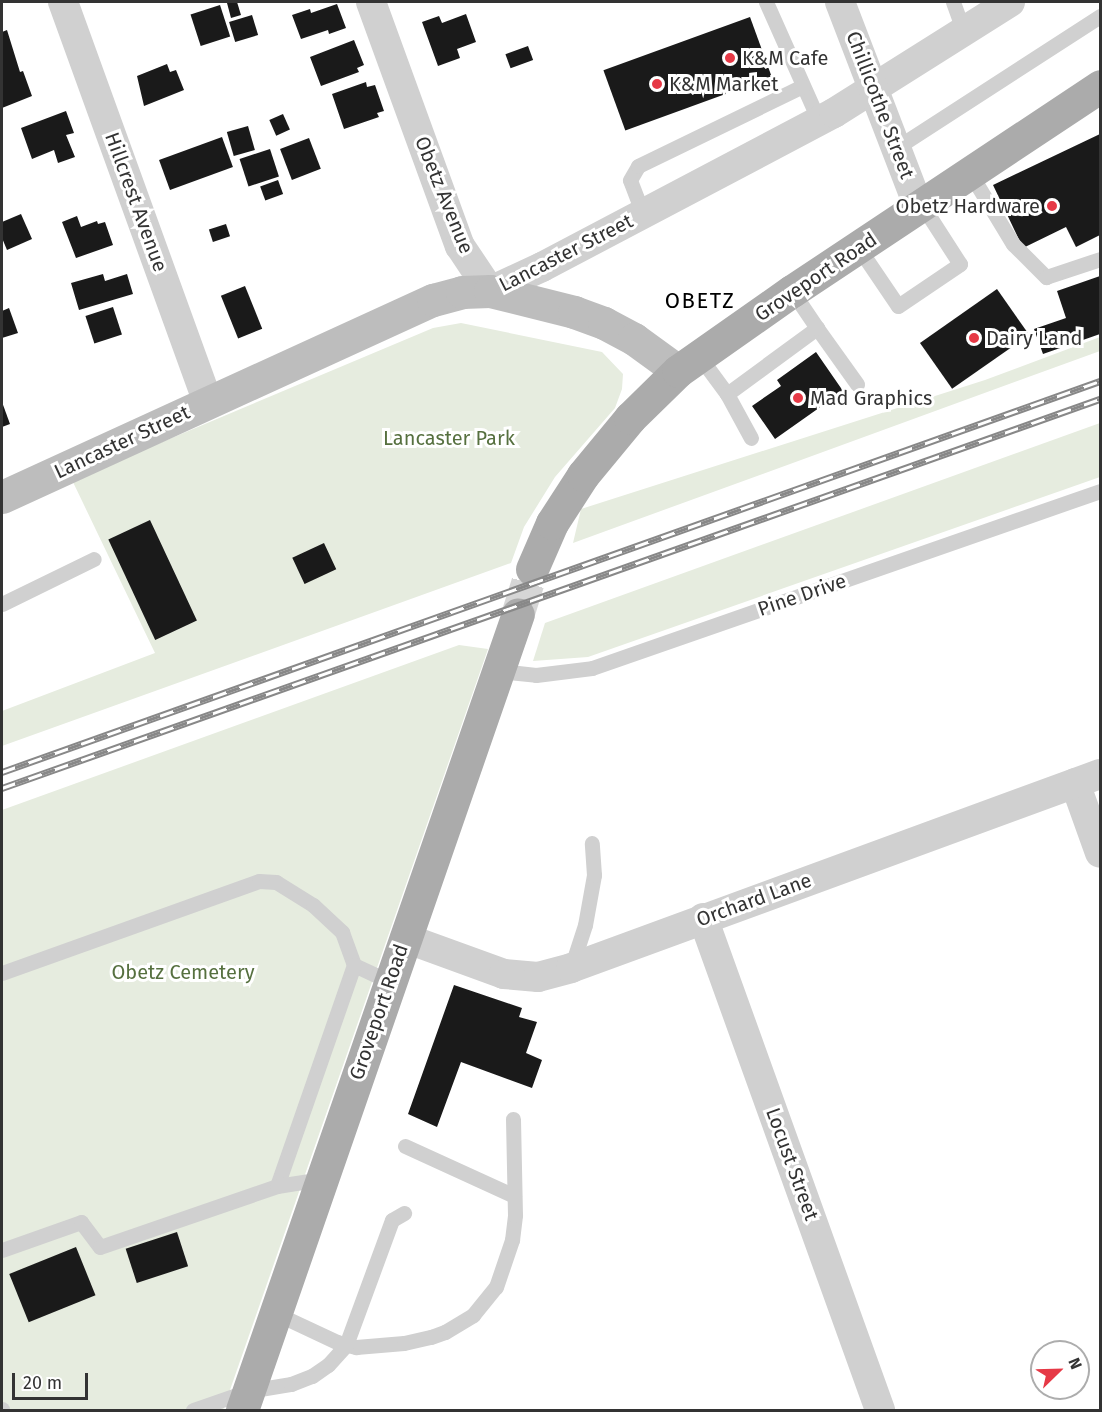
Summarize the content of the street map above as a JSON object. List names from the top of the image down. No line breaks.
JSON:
{"streets":{"main road":["Groveport Road"],"street":["Chillicothe Street","Obetz Avenue","Hillcrest Avenue","Lancaster Street","Orchard Lane","Locust Street"],"lane":["Pine Drive"]},"crossings":[["Chillicothe Street","Lancaster Street"],["Chillicothe Street","Groveport Road"],["Obetz Avenue","Lancaster Street"],["Hillcrest Avenue","Lancaster Street"],["Groveport Road","Pine Drive"],["Groveport Road","Orchard Lane"],["Orchard Lane","Locust Street"]],"districts":["OBETZ"],"parks":["Lancaster Park","Obetz Cemetery"],"places":["K&M Cafe","K&M Market","Obetz Hardware","Dairy Land","Mad Graphics"],"scale_bar":"20 m","north":"top right"}
